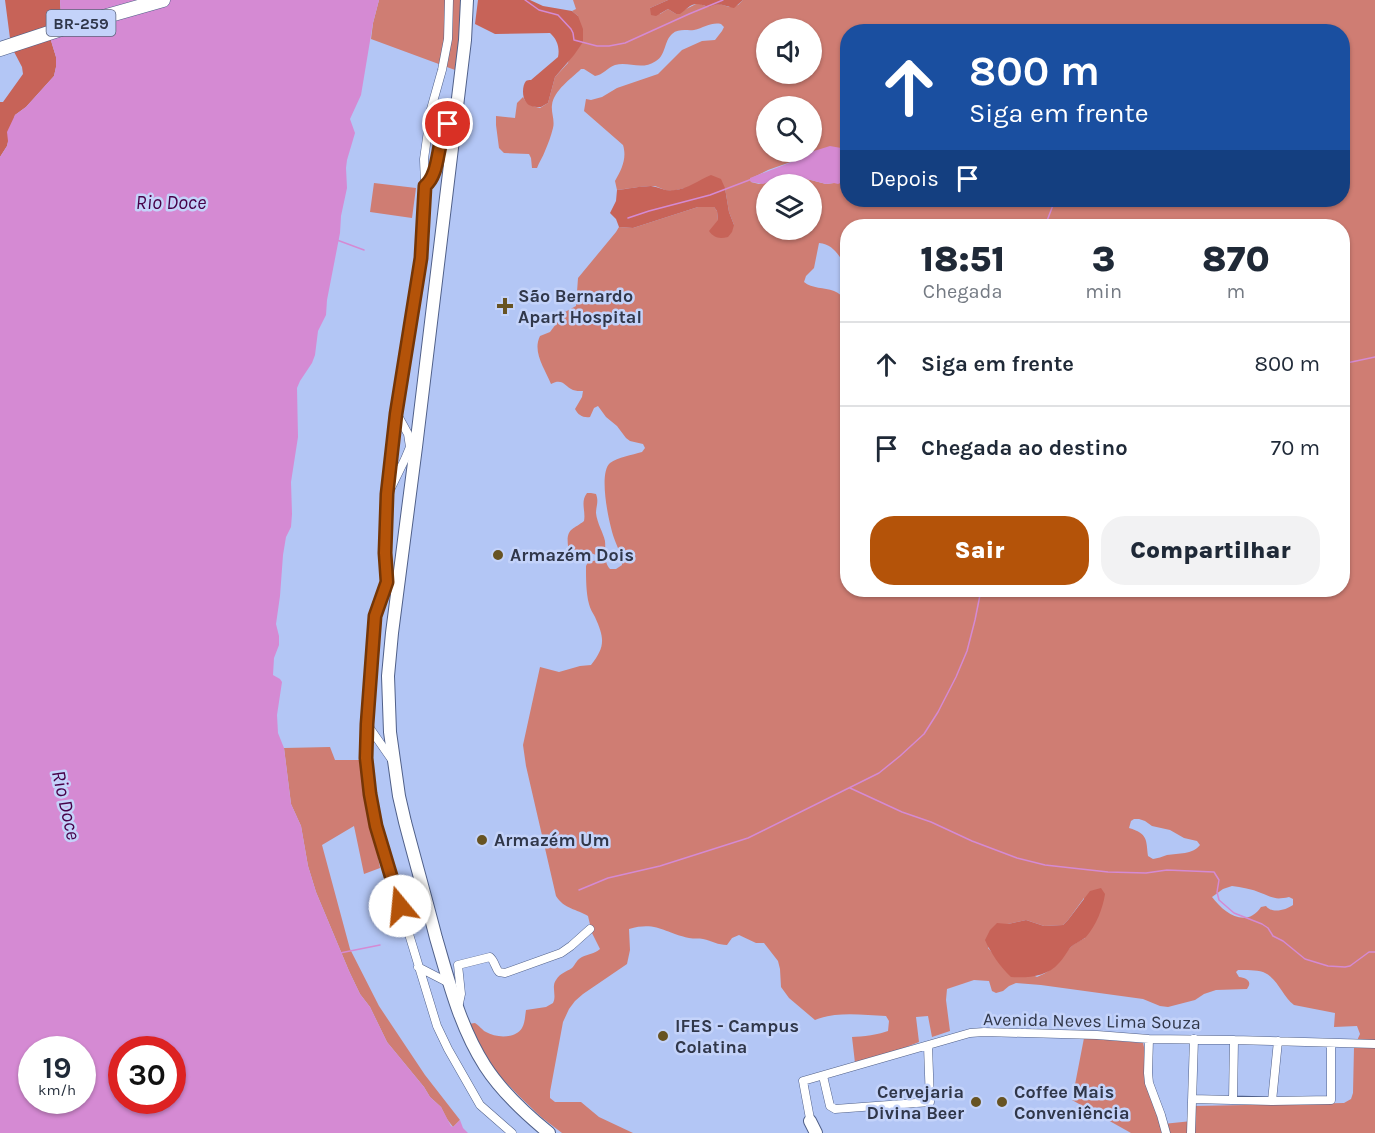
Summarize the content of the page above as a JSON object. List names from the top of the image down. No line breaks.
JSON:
{"streets":{"highway":["BR-259"],"street":["Avenida Neves Lima Souza"]},"water":["Rio Doce"],"places":{"health":["São Bernardo Apart Hospital"],"other":["Armazém Dois","Armazém Um","IFES - Campus Colatina","Cervejaria Divina Beer","Coffee Mais Conveniência"]},"page":{"turn":["800 m","Siga em frente"],"then":"Depois","eta":["18:51","Chegada","3","min","870","m"],"list":[{"name":"Siga em frente","value":"800 m"},{"name":"Chegada ao destino","value":"70 m"}],"buttons":["Sair","Compartilhar"],"speed":"19 km/h","limit":"30"}}
